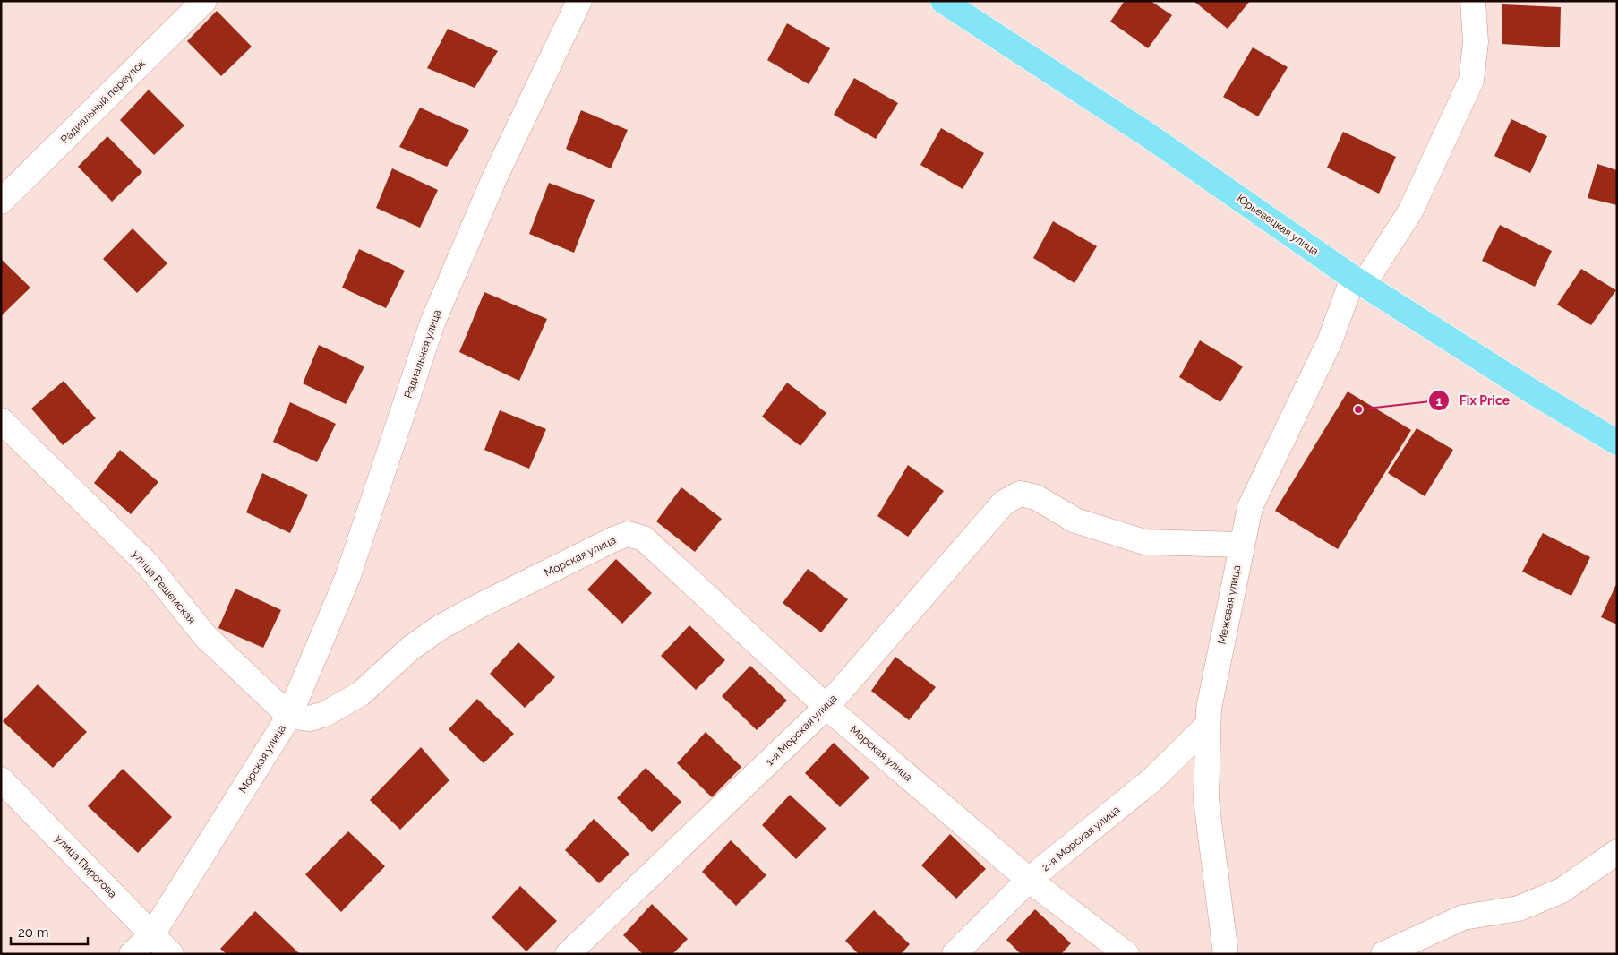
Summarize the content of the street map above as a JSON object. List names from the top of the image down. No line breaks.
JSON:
{"streets":{"main road":["Юрьевецкая улица"],"street":["Радиальный переулок","Радиальная улица","Морская улица","улица Решемская","Межевая улица","1-я Морская улица","2-я Морская улица","улица Пирогова"]},"crossings":[["Юрьевецкая улица","Межевая улица"],["Радиальная улица","Морская улица"],["Радиальная улица","улица Решемская"],["Морская улица","улица Решемская"],["Морская улица","1-я Морская улица"],["Морская улица","2-я Морская улица"],["Морская улица","улица Пирогова"],["Межевая улица","1-я Морская улица"],["Межевая улица","2-я Морская улица"]],"places":["Fix Price"],"scale_bar":"20 m"}
